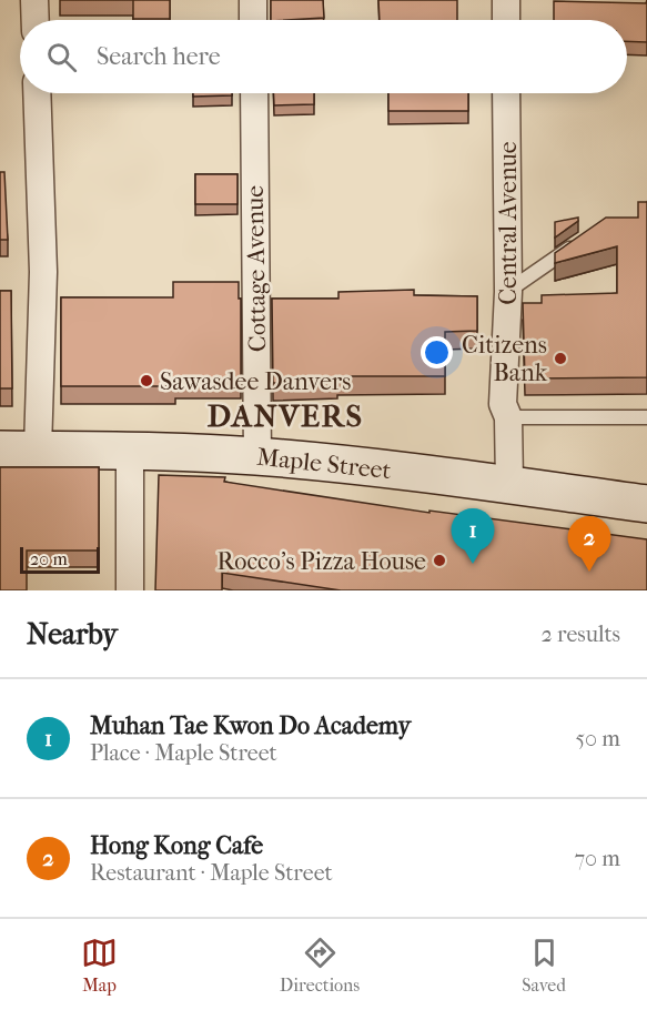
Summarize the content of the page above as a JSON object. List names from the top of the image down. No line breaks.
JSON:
{"streets":{"main road":["Maple Street"],"street":["Central Avenue","Cottage Avenue"]},"crossings":[["Central Avenue","Maple Street"],["Cottage Avenue","Maple Street"]],"districts":["DANVERS"],"places":["Citizens Bank","Sawasdee Danvers","Rocco's Pizza House"],"scale_bar":"20 m","page":{"search":"Search here","pins":["1","2"],"scale":"20 m","heading":["Nearby","2 results"],"list":[{"mark":"1","name":"Muhan Tae Kwon Do Academy","note":"Place · Maple Street","value":"50 m"},{"mark":"2","name":"Hong Kong Cafe","note":"Restaurant · Maple Street","value":"70 m"}],"nav":["Map","Directions","Saved"]}}
